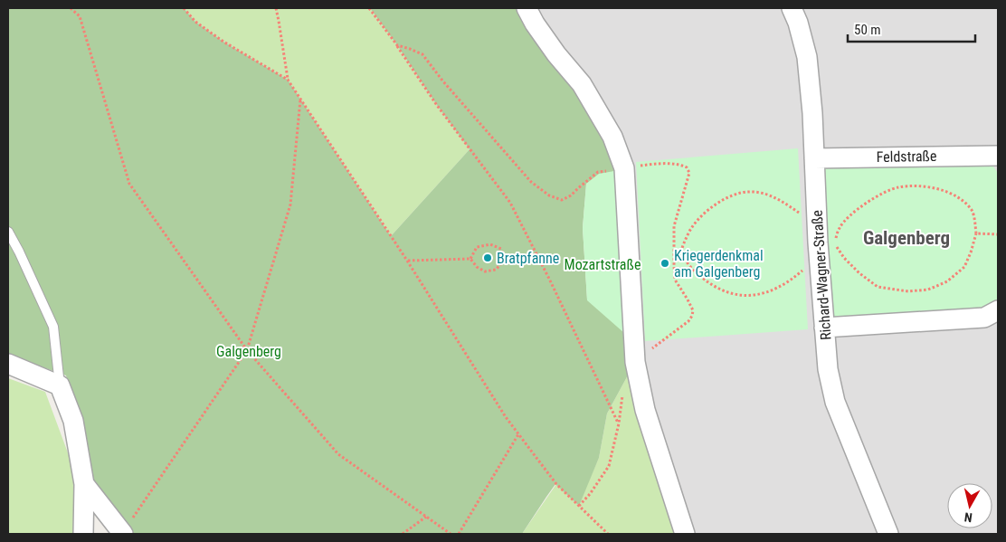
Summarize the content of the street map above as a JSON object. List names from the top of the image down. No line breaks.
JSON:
{"streets":{"street":["Feldstraße","Richard-Wagner-Straße"]},"crossings":[["Feldstraße","Richard-Wagner-Straße"]],"districts":["Galgenberg"],"parks":["Mozartstraße","Galgenberg"],"places":["Bratpfanne","Kriegerdenkmal am Galgenberg"],"scale_bar":"50 m","north":"bottom"}
